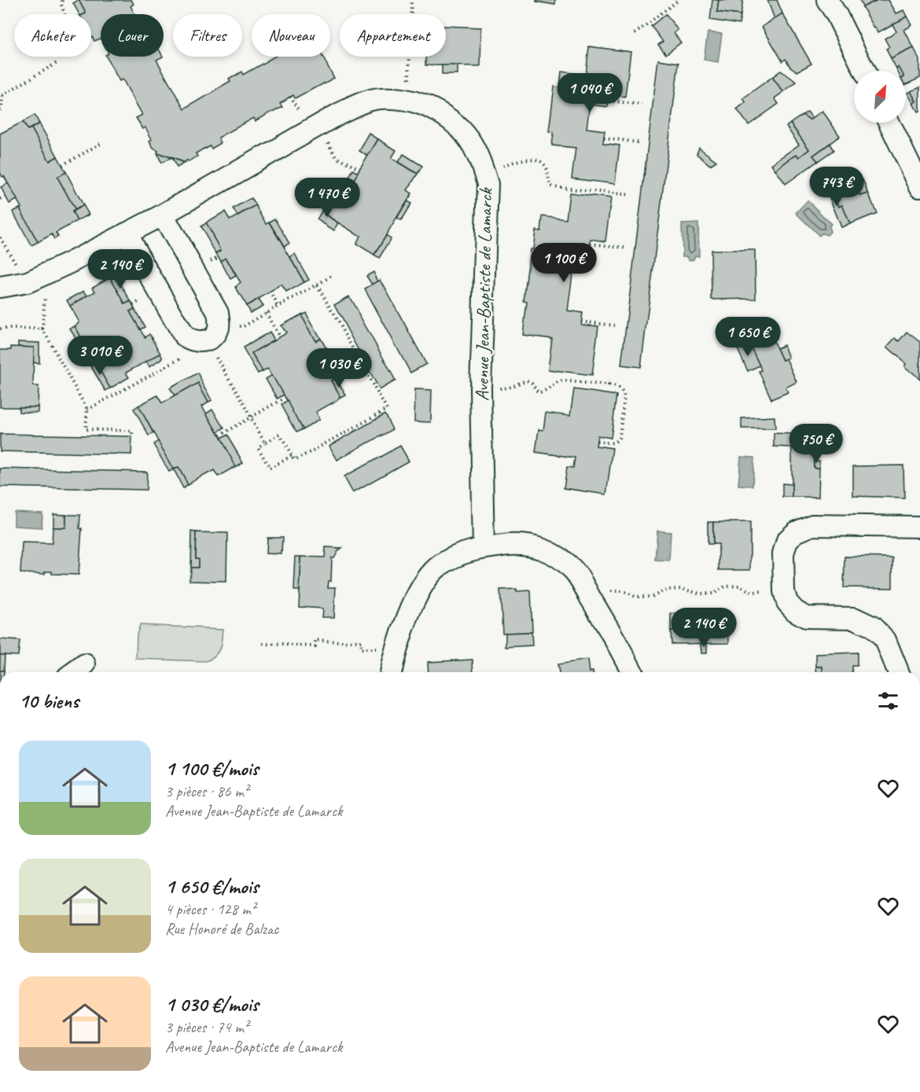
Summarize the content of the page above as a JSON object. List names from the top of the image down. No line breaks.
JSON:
{"streets":{"street":["Avenue Jean-Baptiste de Lamarck"]},"north":"top right","page":{"chip":["Acheter","Louer","Filtres","Nouveau","Appartement"],"price":["1 040 €","743 €","1 470 €","1 100 €","2 140 €","1 650 €","3 010 €","1 030 €","750 €","2 140 €"],"heading":"10 biens","list":[{"name":"1 100 €/mois","note":"3 pièces · 86 m² · Avenue Jean-Baptiste de Lamarck"},{"name":"1 650 €/mois","note":"4 pièces · 128 m² · Rue Honoré de Balzac"},{"name":"1 030 €/mois","note":"3 pièces · 74 m² · Avenue Jean-Baptiste de Lamarck"}]}}
